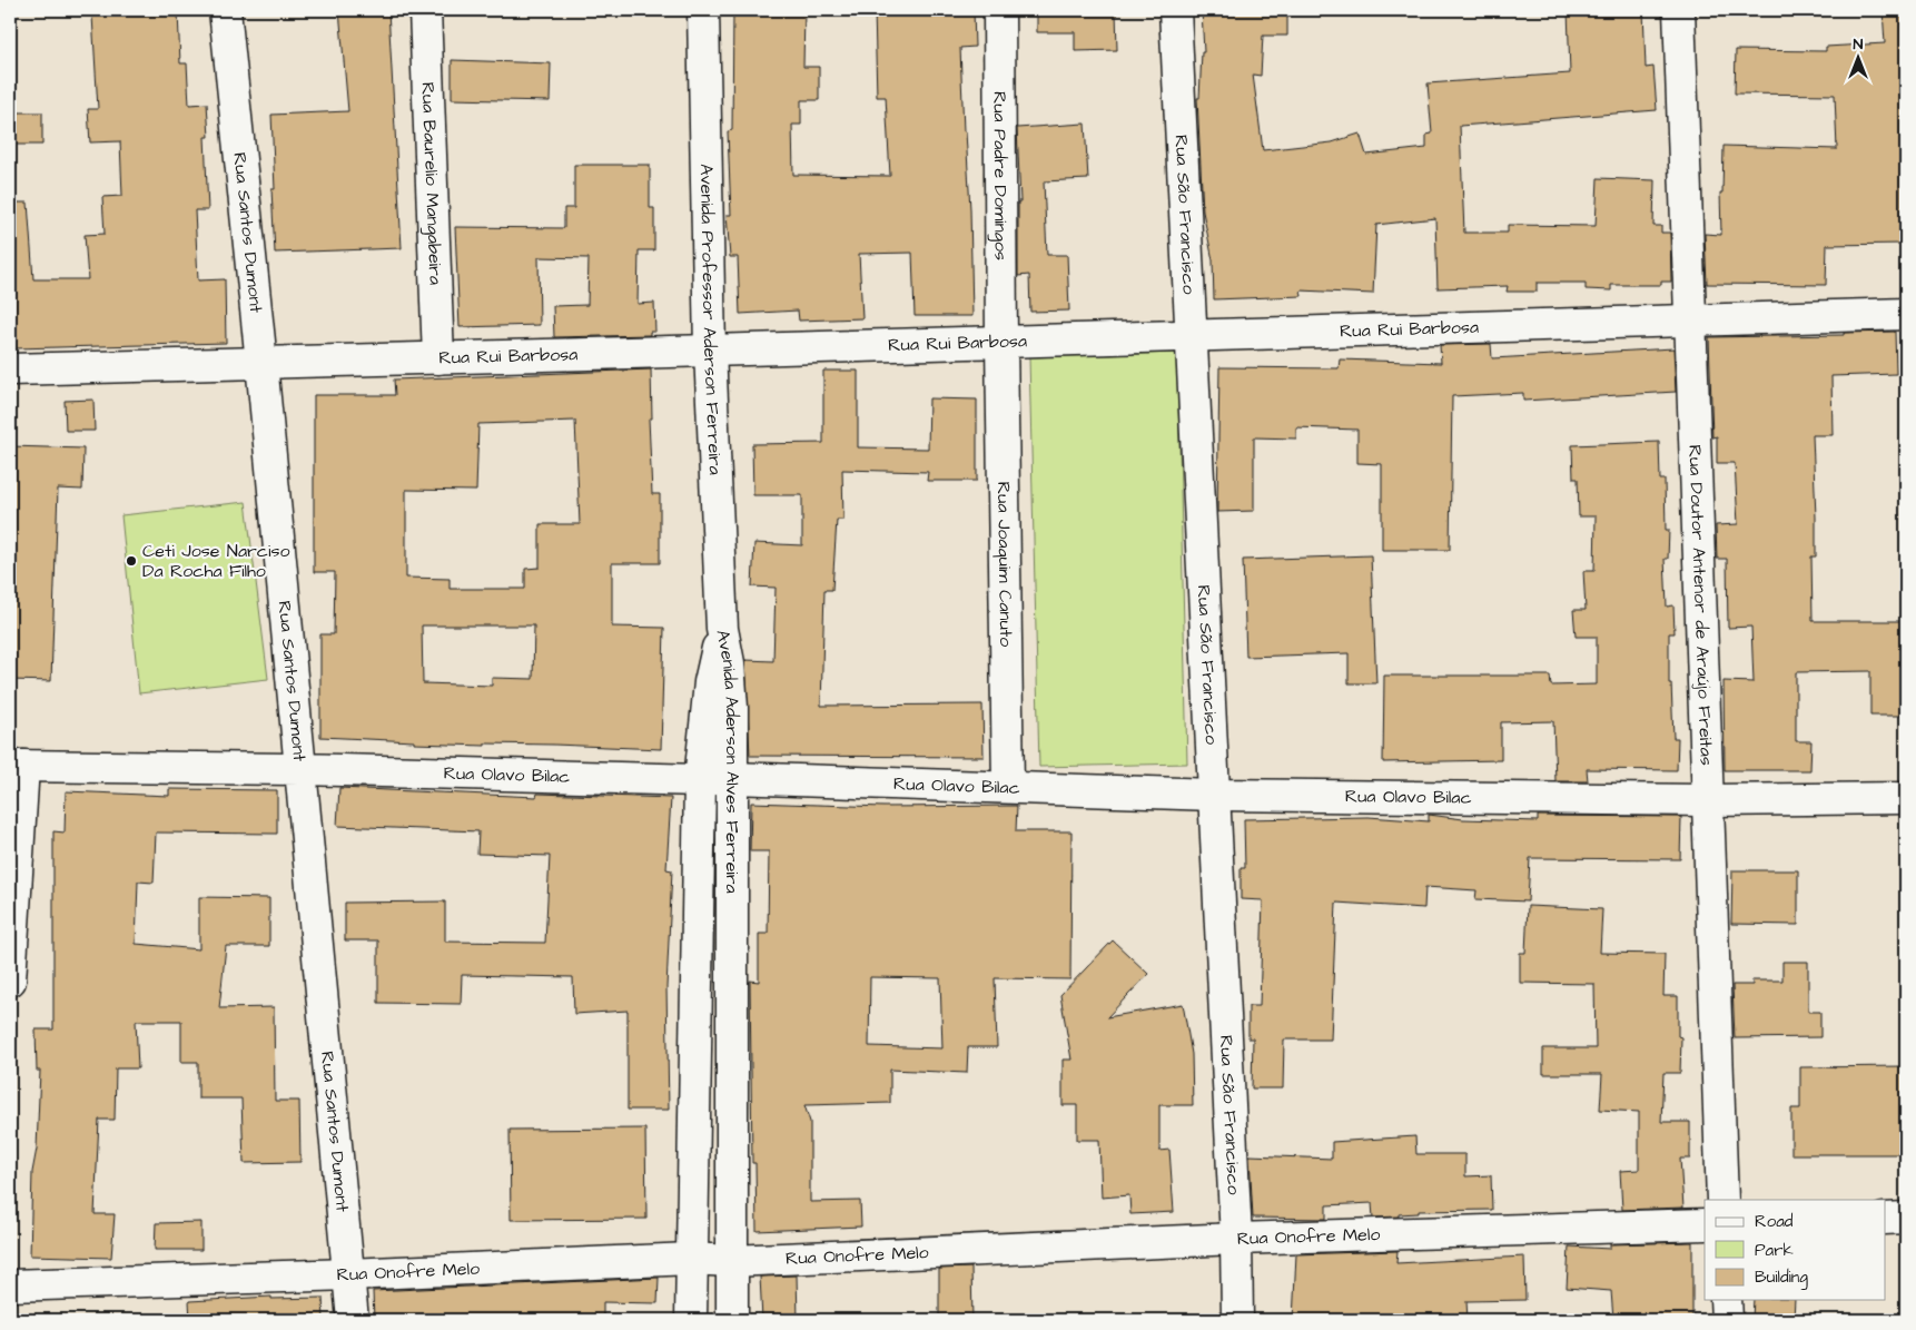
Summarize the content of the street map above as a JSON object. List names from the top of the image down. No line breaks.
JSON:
{"streets":{"street":["Rua Padre Domingos","Rua Baurelio Mangabeira","Rua São Francisco","Rua Santos Dumont","Avenida Professor Aderson Ferreira","Rua Rui Barbosa","Rua Joaquim Canuto","Rua Doutor Antenor de Araújo Freitas","Avenida Aderson Alves Ferreira","Rua Olavo Bilac","Rua Onofre Melo"]},"crossings":[["Rua Padre Domingos","Rua Rui Barbosa"],["Rua Padre Domingos","Rua Joaquim Canuto"],["Rua Baurelio Mangabeira","Rua Rui Barbosa"],["Rua São Francisco","Rua Rui Barbosa"],["Rua São Francisco","Rua Olavo Bilac"],["Rua São Francisco","Rua Onofre Melo"],["Rua Santos Dumont","Rua Rui Barbosa"],["Rua Santos Dumont","Rua Olavo Bilac"],["Rua Santos Dumont","Rua Onofre Melo"],["Avenida Professor Aderson Ferreira","Rua Rui Barbosa"],["Avenida Professor Aderson Ferreira","Avenida Aderson Alves Ferreira"],["Rua Rui Barbosa","Rua Joaquim Canuto"],["Rua Rui Barbosa","Rua Doutor Antenor de Araújo Freitas"],["Rua Joaquim Canuto","Rua Olavo Bilac"],["Rua Doutor Antenor de Araújo Freitas","Rua Olavo Bilac"],["Avenida Aderson Alves Ferreira","Rua Olavo Bilac"],["Avenida Aderson Alves Ferreira","Rua Onofre Melo"]],"places":["Ceti Jose Narciso Da Rocha Filho"],"legend":["Road","Park","Building"],"north":"top"}
